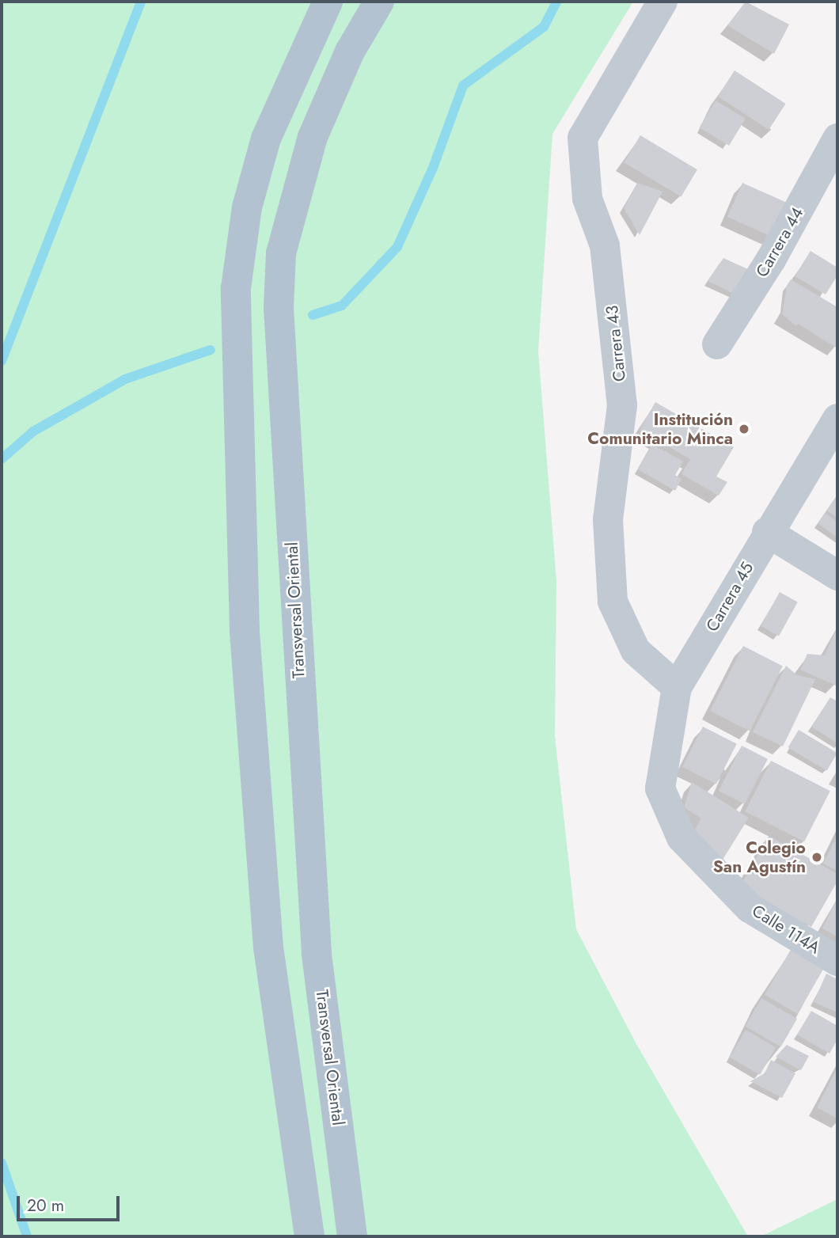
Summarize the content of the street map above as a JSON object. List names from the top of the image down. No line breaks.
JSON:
{"streets":{"main road":["Transversal Oriental"],"street":["Carrera 44","Carrera 43","Carrera 45","Calle 114A"]},"crossings":[["Carrera 43","Carrera 45"],["Carrera 45","Calle 114A"]],"places":["Institución Comunitario Minca","Colegio San Agustín"],"scale_bar":"20 m"}
